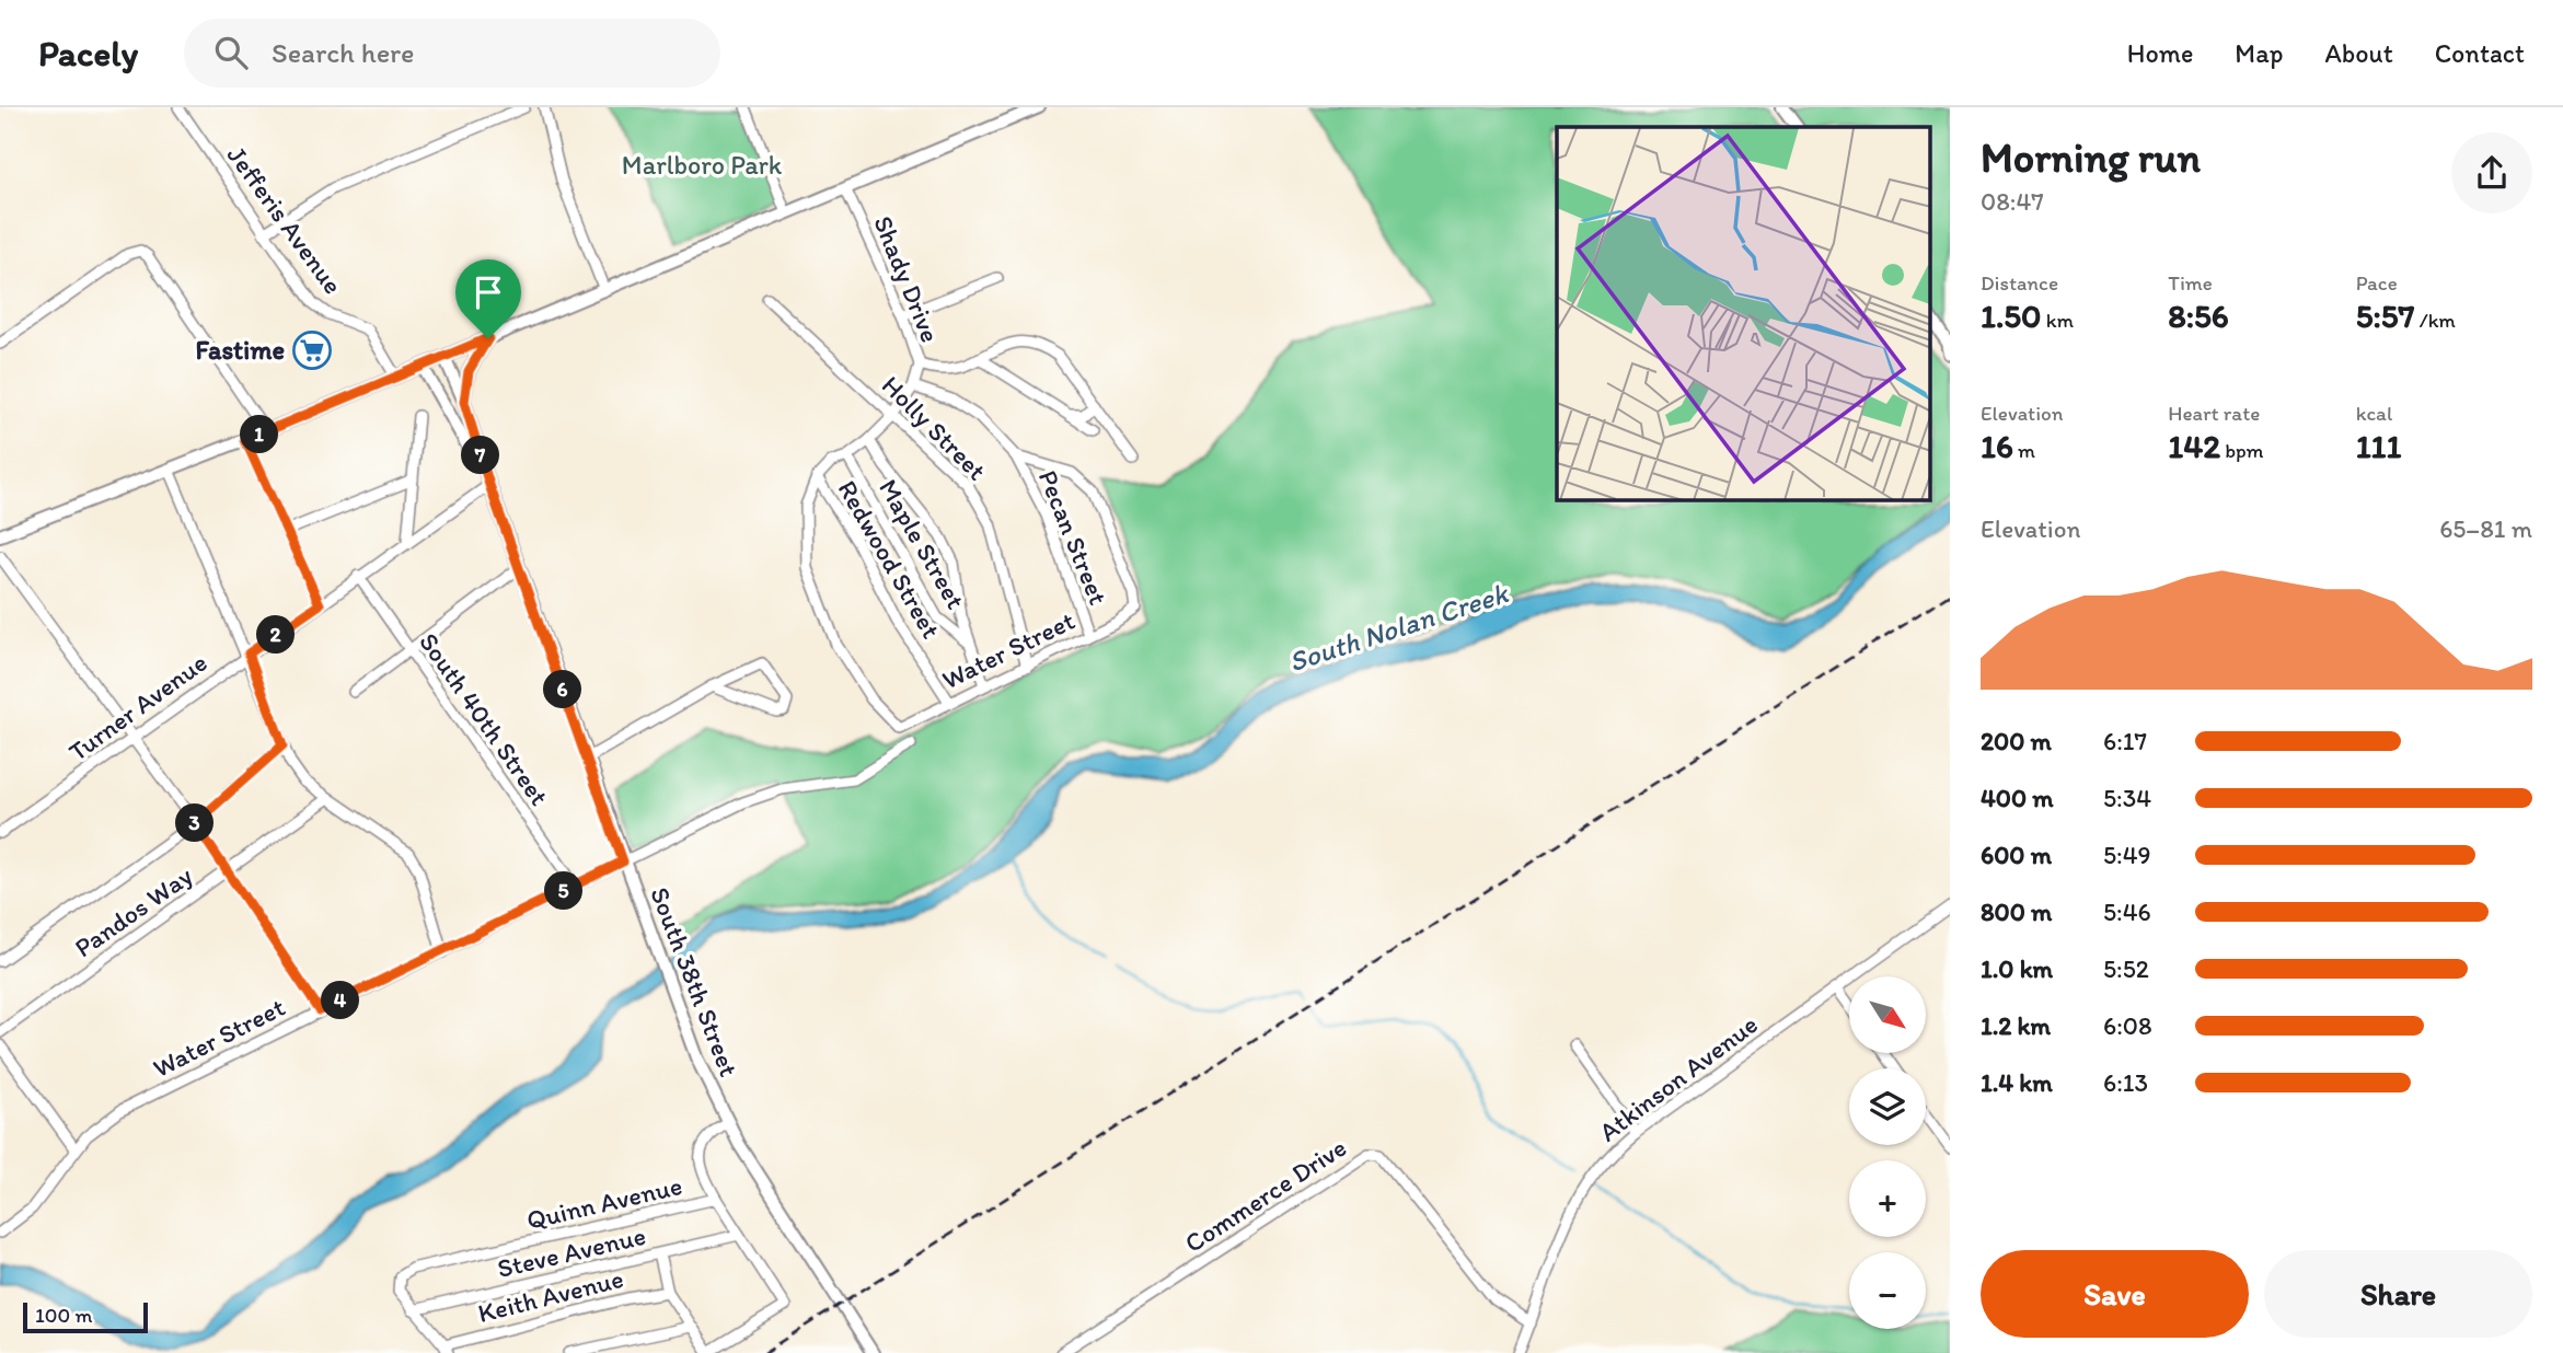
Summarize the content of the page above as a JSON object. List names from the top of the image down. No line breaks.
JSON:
{"streets":{"main road":["South 38th Street"],"street":["Jefferis Avenue","Shady Drive","Holly Street","Pecan Street","Maple Street","Redwood Street","Water Street","Turner Avenue","South 40th Street","Pandos Way","Atkinson Avenue","Commerce Drive","Quinn Avenue","Steve Avenue","Keith Avenue"]},"crossings":[["Shady Drive","Holly Street"],["Shady Drive","Maple Street"],["Shady Drive","Redwood Street"],["Shady Drive","Water Street"],["Holly Street","Water Street"],["Pecan Street","Water Street"],["Redwood Street","Water Street"],["Water Street","South 40th Street"],["Water Street","South 38th Street"],["Turner Avenue","South 40th Street"],["Turner Avenue","South 38th Street"],["South 38th Street","Quinn Avenue"],["Atkinson Avenue","Commerce Drive"],["Quinn Avenue","Steve Avenue"]],"water":["South Nolan Creek"],"parks":["Marlboro Park"],"places":{"supermarket":["Fastime"]},"scale_bar":"100 m","north":"bottom right","page":{"header":"Pacely","search":"Search here","nav":["Home","Map","About","Contact"],"heading":["Morning run","08:47"],"stats":[["Distance","1.50 km"],["Time","8:56"],["Pace","5:57 /km"],["Elevation","16 m"],["Heart rate","142 bpm"],["kcal","111"]],"pins":["1","7","2","6","3","5","4"],"chart":["Elevation","65–81 m"],"list":[{"name":"200 m","note":"6:17"},{"name":"400 m","note":"5:34"},{"name":"600 m","note":"5:49"},{"name":"800 m","note":"5:46"},{"name":"1.0 km","note":"5:52"},{"name":"1.2 km","note":"6:08"},{"name":"1.4 km","note":"6:13"}],"map_buttons":["+","−"],"buttons":["Save","Share"],"scale":"100 m"}}
